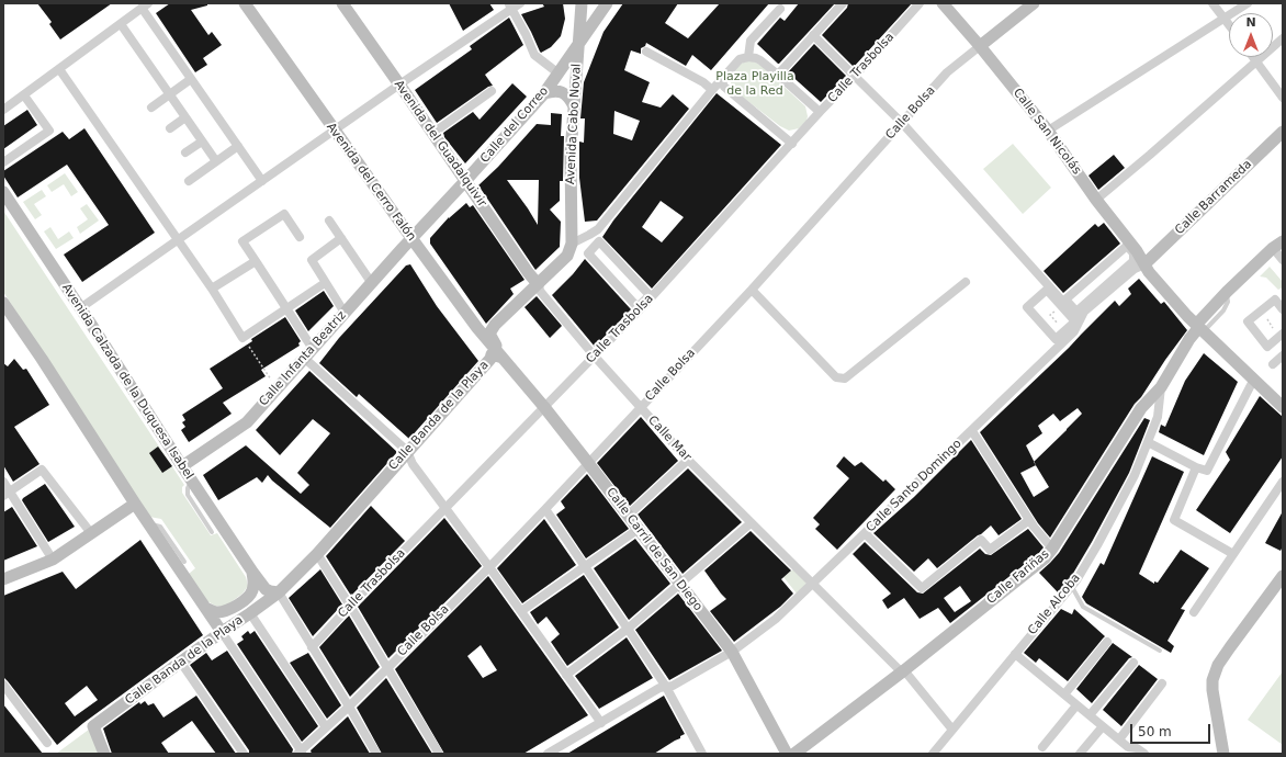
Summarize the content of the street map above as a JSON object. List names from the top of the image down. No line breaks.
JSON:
{"streets":{"street":["Calle Trasbolsa","Calle Bolsa","Avenida Cabo Noval","Calle del Correo","Calle San Nicolás","Avenida del Guadalquivir","Avenida del Cerro Falón","Calle Barrameda","Calle Infanta Beatriz","Avenida Calzada de la Duquesa Isabel","Calle Banda de la Playa","Calle Mar","Calle Santo Domingo","Calle Carril de San Diego","Calle Fariñas","Calle Alcoba"]},"crossings":[["Calle Trasbolsa","Calle Mar"],["Calle Trasbolsa","Calle Carril de San Diego"],["Calle Bolsa","Calle San Nicolás"],["Calle Bolsa","Calle Mar"],["Calle Bolsa","Calle Carril de San Diego"],["Avenida Cabo Noval","Calle del Correo"],["Avenida Cabo Noval","Calle Banda de la Playa"],["Calle del Correo","Avenida del Guadalquivir"],["Calle del Correo","Avenida del Cerro Falón"],["Calle del Correo","Calle Infanta Beatriz"],["Calle San Nicolás","Calle Barrameda"],["Calle San Nicolás","Calle Santo Domingo"],["Calle San Nicolás","Calle Fariñas"],["Avenida del Guadalquivir","Calle Banda de la Playa"],["Avenida del Guadalquivir","Calle Mar"],["Avenida del Cerro Falón","Calle Infanta Beatriz"],["Avenida del Cerro Falón","Calle Banda de la Playa"],["Avenida del Cerro Falón","Calle Carril de San Diego"],["Calle Barrameda","Calle Santo Domingo"],["Calle Infanta Beatriz","Avenida Calzada de la Duquesa Isabel"],["Avenida Calzada de la Duquesa Isabel","Calle Banda de la Playa"],["Calle Banda de la Playa","Calle Mar"],["Calle Banda de la Playa","Calle Carril de San Diego"],["Calle Mar","Calle Santo Domingo"],["Calle Mar","Calle Fariñas"],["Calle Mar","Calle Alcoba"],["Calle Santo Domingo","Calle Carril de San Diego"],["Calle Fariñas","Calle Alcoba"]],"parks":["Plaza Playilla de la Red"],"scale_bar":"50 m","north":"top"}
